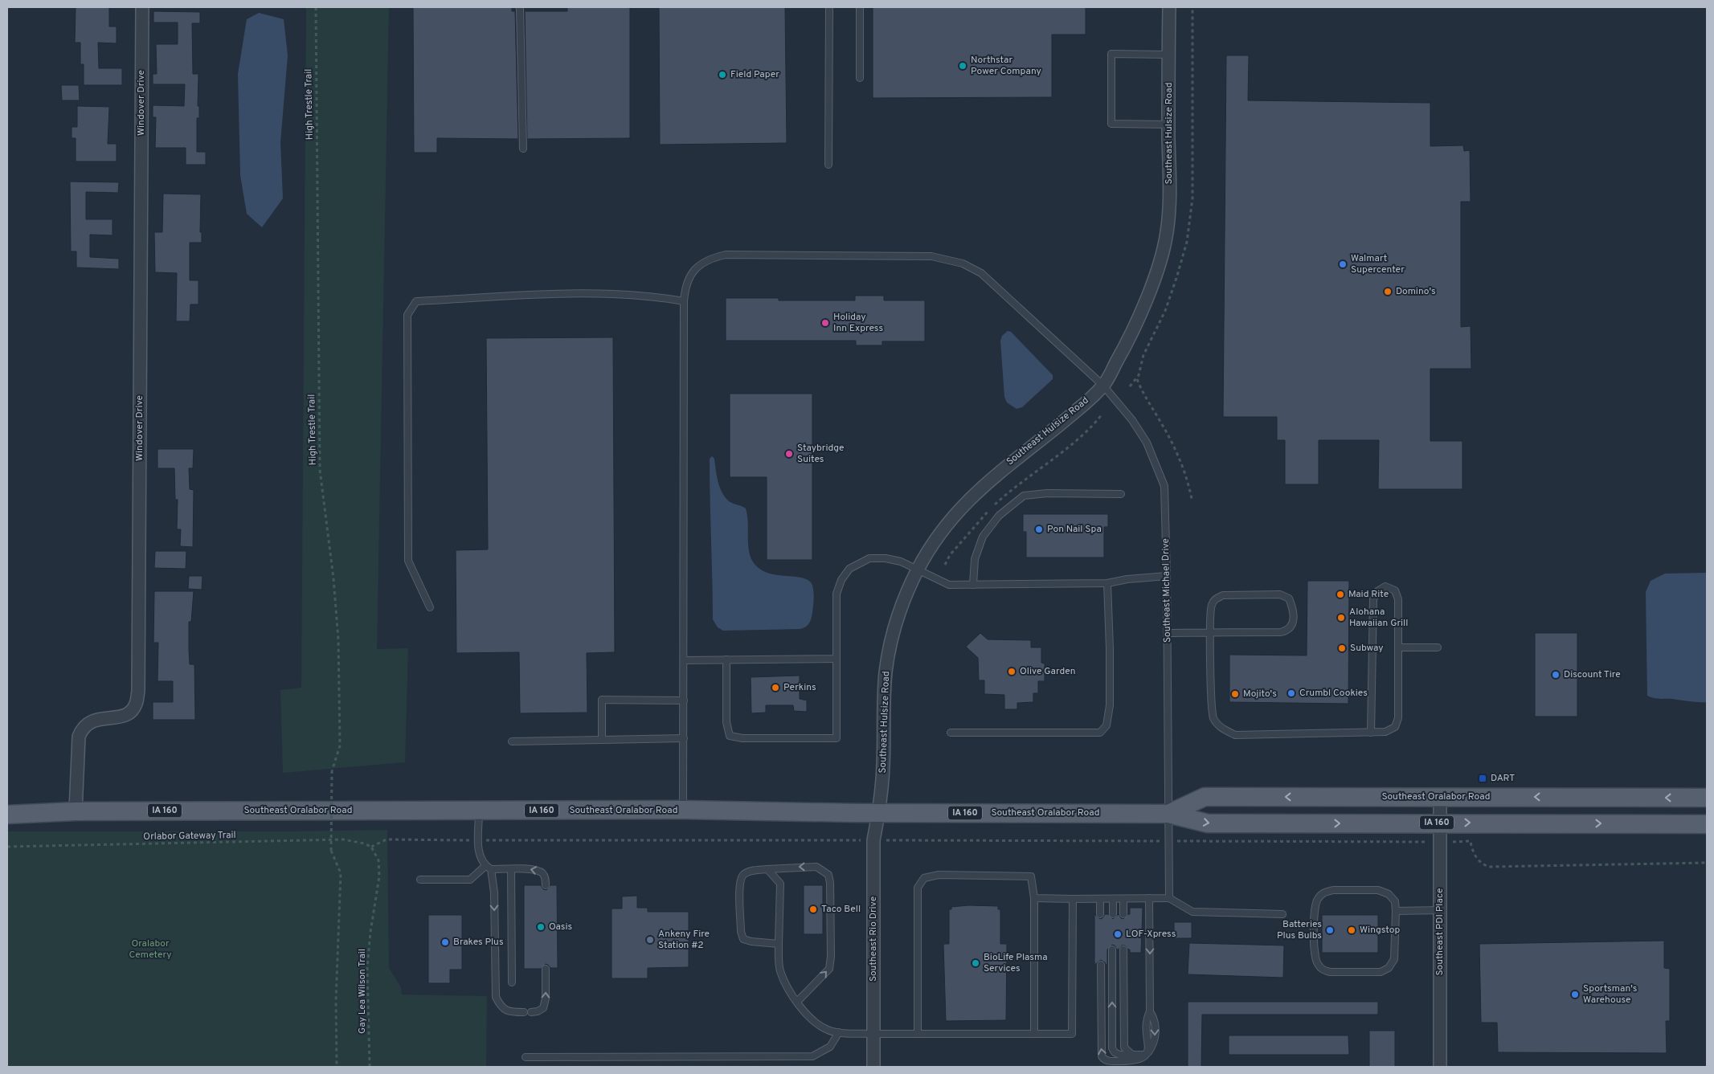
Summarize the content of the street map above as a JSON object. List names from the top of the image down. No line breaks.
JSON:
{"streets":{"main road":["Southeast Oralabor Road","IA 160"],"street":["Windover Drive","Southeast Hulsize Road","Southeast PDI Place","Southeast Rio Drive"],"lane":["Southeast Michael Drive"],"path":["High Trestle Trail","Orlabor Gateway Trail","Gay Lea Wilson Trail"]},"crossings":[["Windover Drive","Southeast Oralabor Road"],["Southeast Hulsize Road","Southeast Michael Drive"],["Southeast Hulsize Road","Southeast Oralabor Road"],["Southeast Hulsize Road","Southeast Rio Drive"],["Southeast Michael Drive","Southeast Oralabor Road"],["Southeast Oralabor Road","Southeast PDI Place"],["Southeast Oralabor Road","Southeast Rio Drive"],["Orlabor Gateway Trail","Gay Lea Wilson Trail"]],"parks":["Oralabor Cemetery"],"places":{"other":["Northstar Power Company","Field Paper","Walmart Supercenter","Domino's","Holiday Inn Express","Staybridge Suites","Pon Nail Spa","Maid Rite","Alohana Hawaiian Grill","Subway","Olive Garden","Discount Tire","Perkins","Crumbl Cookies","Mojito's","Taco Bell","Oasis","Batteries Plus Bulbs","Wingstop","LOF-Xpress","Ankeny Fire Station #2","Brakes Plus","BioLife Plasma Services","Sportsman's Warehouse"],"transit":["DART"]}}
